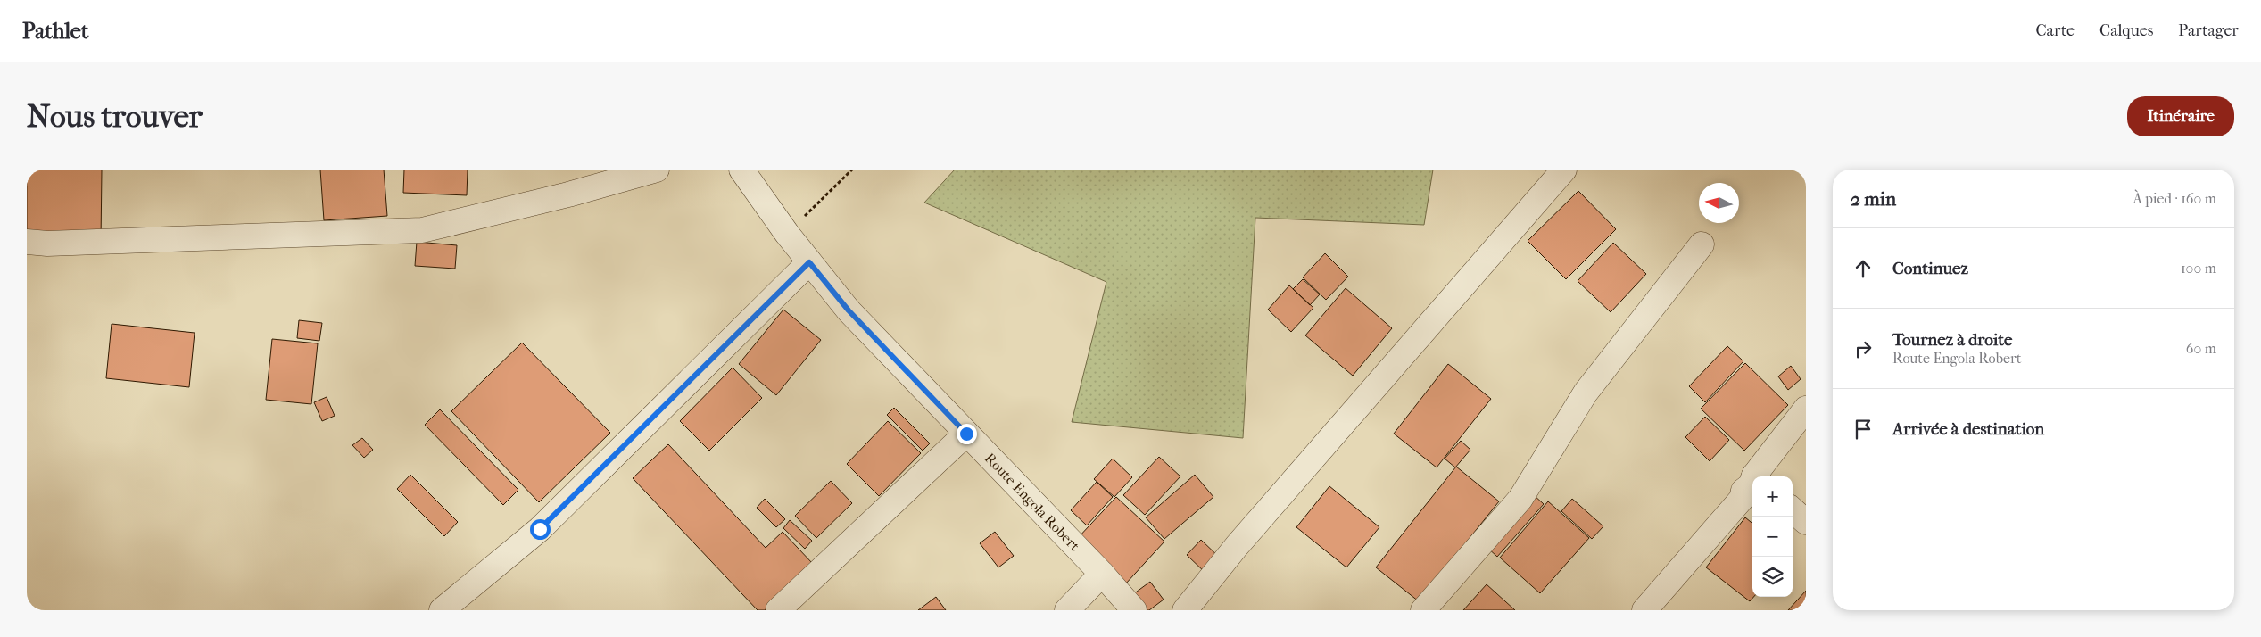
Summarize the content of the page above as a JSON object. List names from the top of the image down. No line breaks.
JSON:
{"streets":{"street":["Route Engola Robert"]},"north":"left","page":{"header":"Pathlet","nav":["Carte","Calques","Partager"],"buttons":"Itinéraire","title":"Nous trouver","heading":["2 min","À pied · 160 m"],"list":[["Continuez","100 m"],["Tournez à droite","Route Engola Robert","60 m"],"Arrivée à destination"],"map_buttons":["+","−"]}}
